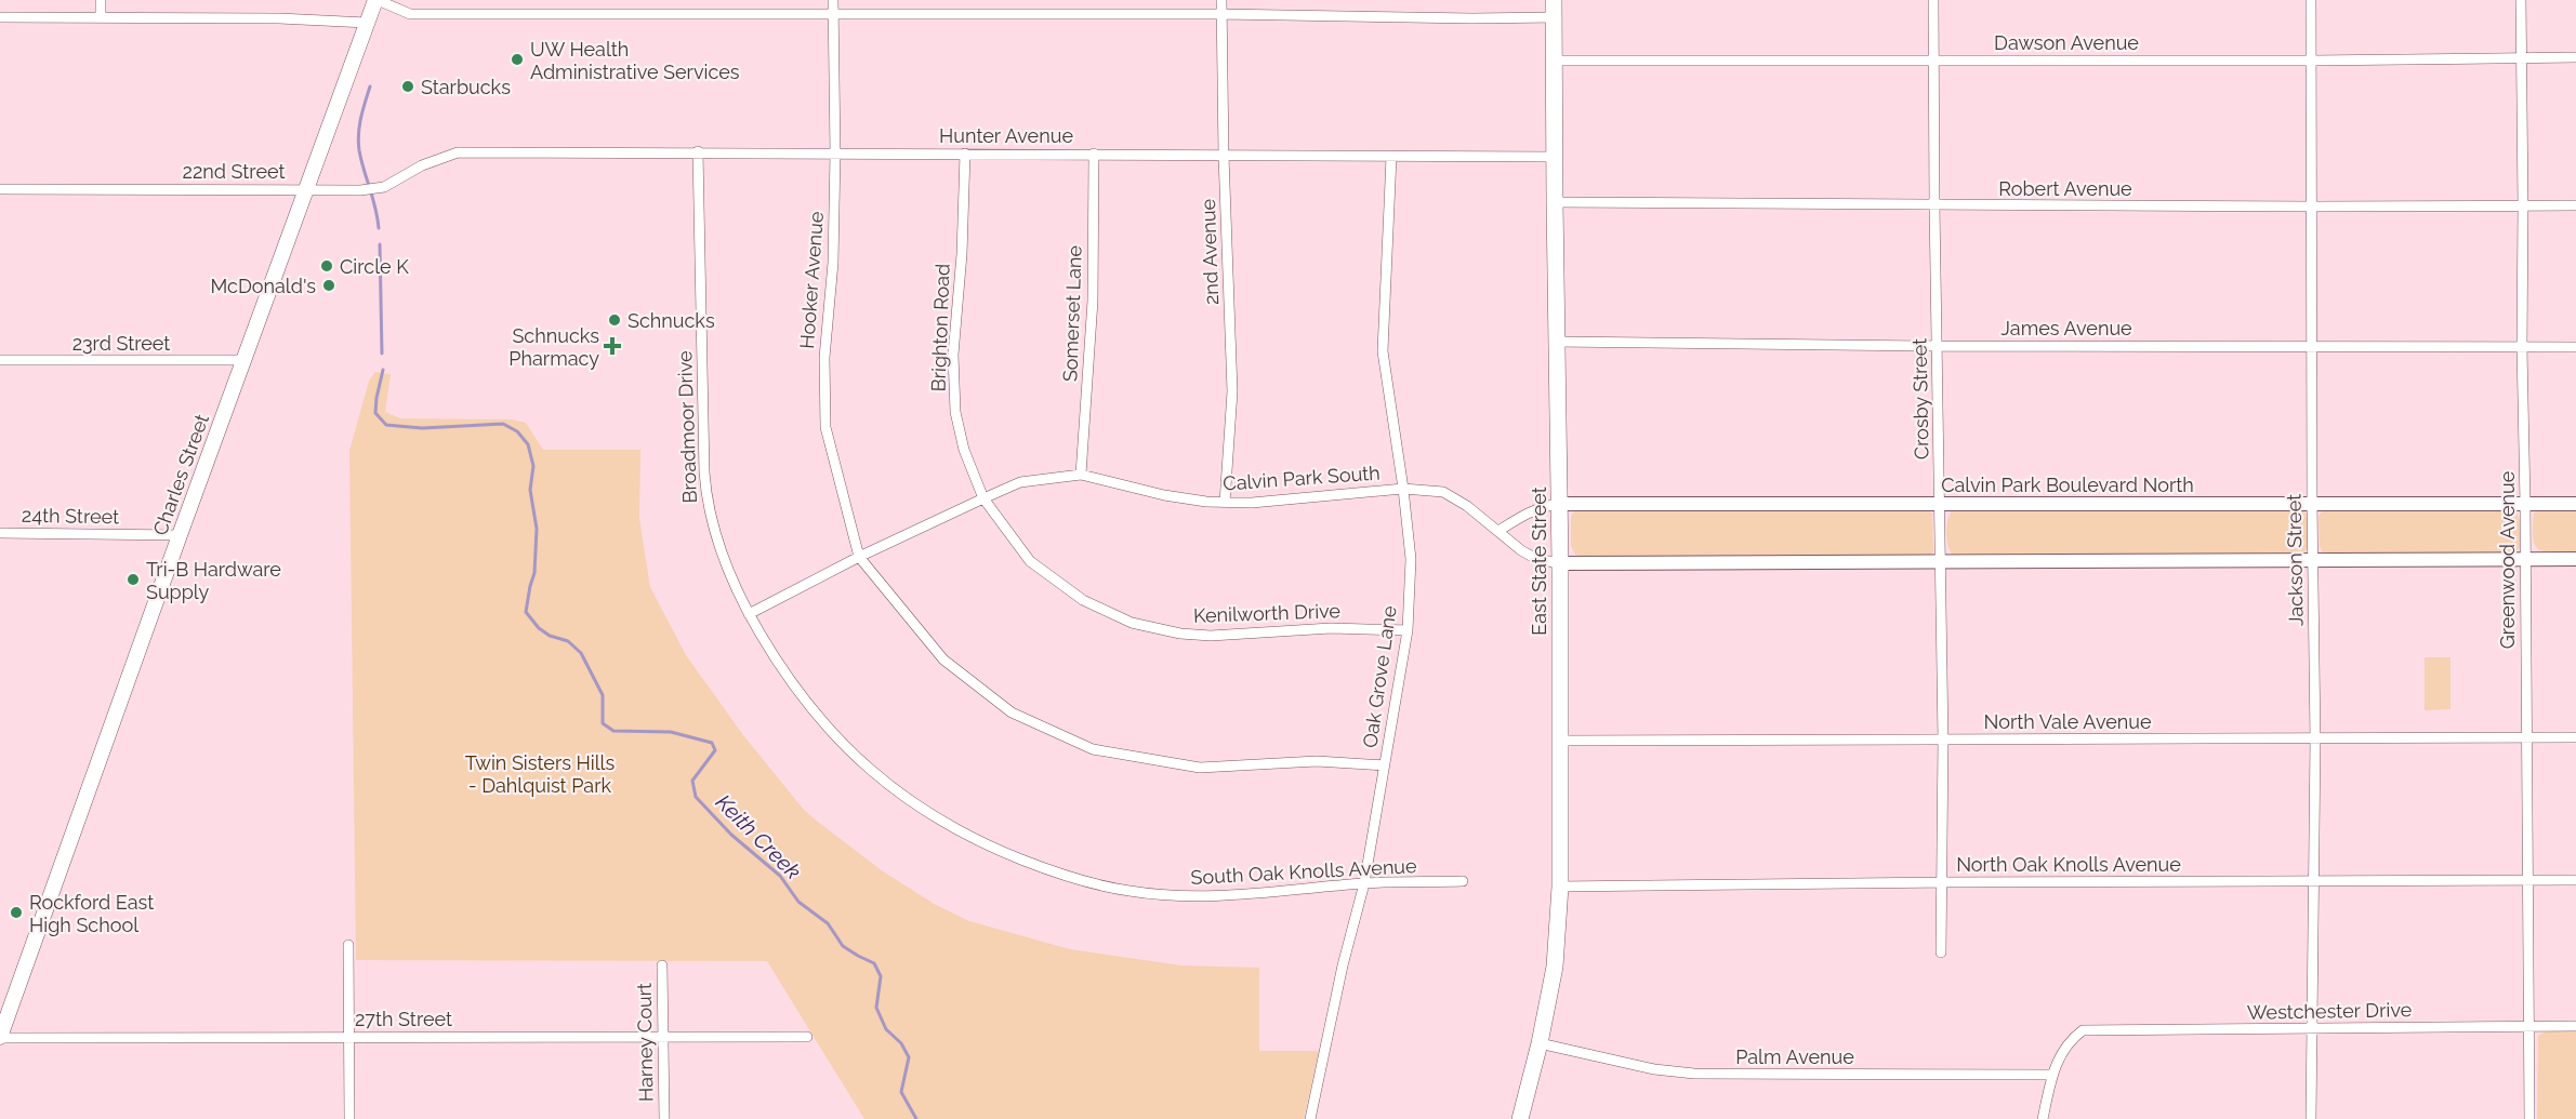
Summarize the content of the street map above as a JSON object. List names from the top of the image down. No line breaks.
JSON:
{"streets":{"main road":["Charles Street","East State Street"],"street":["Dawson Avenue","Hunter Avenue","22nd Street","Robert Avenue","2nd Avenue","Hooker Avenue","Somerset Lane","Brighton Road","James Avenue","23rd Street","Crosby Street","Broadmoor Drive","Calvin Park South","Calvin Park Boulevard North","24th Street","Jackson Street","Greenwood Avenue","Kenilworth Drive","Oak Grove Lane","North Vale Avenue","North Oak Knolls Avenue","South Oak Knolls Avenue","Westchester Drive","27th Street","Harney Court","Palm Avenue"]},"crossings":[["Dawson Avenue","Crosby Street"],["Dawson Avenue","Jackson Street"],["Dawson Avenue","Greenwood Avenue"],["Dawson Avenue","East State Street"],["Hunter Avenue","22nd Street"],["Hunter Avenue","2nd Avenue"],["Hunter Avenue","Hooker Avenue"],["Hunter Avenue","Somerset Lane"],["Hunter Avenue","Brighton Road"],["Hunter Avenue","Broadmoor Drive"],["Hunter Avenue","East State Street"],["Hunter Avenue","Oak Grove Lane"],["22nd Street","Charles Street"],["Robert Avenue","Crosby Street"],["Robert Avenue","Jackson Street"],["Robert Avenue","Greenwood Avenue"],["Robert Avenue","East State Street"],["2nd Avenue","Calvin Park South"],["Hooker Avenue","Calvin Park South"],["Somerset Lane","Calvin Park South"],["Brighton Road","Calvin Park South"],["Brighton Road","Kenilworth Drive"],["James Avenue","Crosby Street"],["James Avenue","Jackson Street"],["James Avenue","Greenwood Avenue"],["James Avenue","East State Street"],["23rd Street","Charles Street"],["Crosby Street","Calvin Park Boulevard North"],["Crosby Street","North Vale Avenue"],["Crosby Street","North Oak Knolls Avenue"],["Broadmoor Drive","Calvin Park South"],["Broadmoor Drive","South Oak Knolls Avenue"],["Charles Street","24th Street"],["Charles Street","27th Street"],["Calvin Park South","East State Street"],["Calvin Park South","Kenilworth Drive"],["Calvin Park South","Oak Grove Lane"],["Calvin Park South","South Oak Knolls Avenue"],["Calvin Park Boulevard North","Jackson Street"],["Calvin Park Boulevard North","Greenwood Avenue"],["Calvin Park Boulevard North","East State Street"],["Jackson Street","North Vale Avenue"],["Jackson Street","North Oak Knolls Avenue"],["Jackson Street","Westchester Drive"],["Greenwood Avenue","North Vale Avenue"],["Greenwood Avenue","North Oak Knolls Avenue"],["Greenwood Avenue","Westchester Drive"],["East State Street","North Vale Avenue"],["East State Street","North Oak Knolls Avenue"],["East State Street","Palm Avenue"],["Kenilworth Drive","Oak Grove Lane"],["Oak Grove Lane","South Oak Knolls Avenue"],["Westchester Drive","Palm Avenue"],["27th Street","Harney Court"]],"water":["Keith Creek"],"parks":["Twin Sisters Hills - Dahlquist Park"],"places":{"other":["UW Health Administrative Services","Starbucks","Circle K","McDonald's","Schnucks","Tri-B Hardware Supply","Rockford East High School"],"health":["Schnucks Pharmacy"]}}
